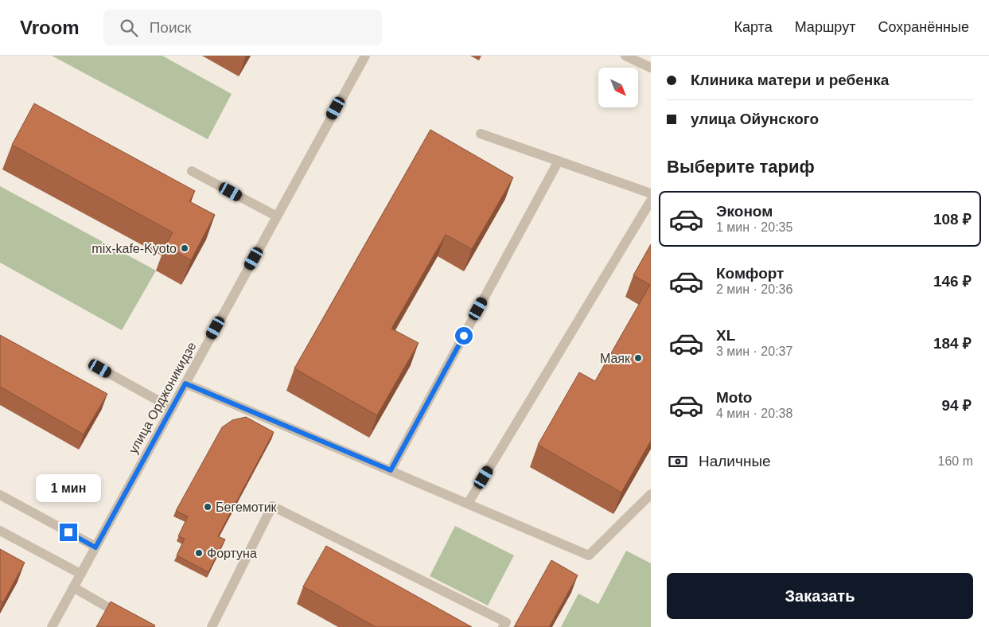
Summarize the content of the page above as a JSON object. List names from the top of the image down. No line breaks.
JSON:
{"streets":{"street":["улица Орджоникидзе"]},"places":["mix-kafe-Kyoto","Маяк","Бегемотик","Фортуна"],"north":"bottom right","page":{"header":"Vroom","search":"Поиск","nav":["Карта","Маршрут","Сохранённые"],"banner":["Клиника матери и ребенка","улица Ойунского"],"heading":"Выберите тариф","list":[{"name":"Эконом","note":"1 мин · 20:35","value":"108 ₽"},{"name":"Комфорт","note":"2 мин · 20:36","value":"146 ₽"},{"name":"XL","note":"3 мин · 20:37","value":"184 ₽"},{"name":"Moto","note":"4 мин · 20:38","value":"94 ₽"}],"pay":["Наличные","160 m"],"bubble":"1 мин","buttons":"Заказать"}}
